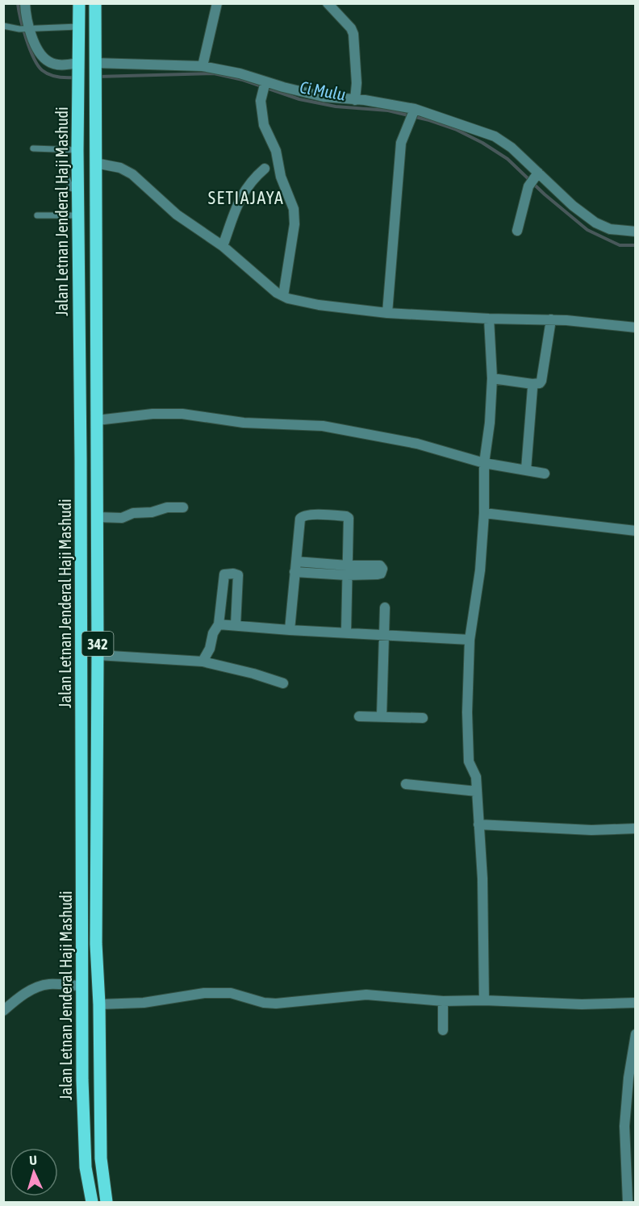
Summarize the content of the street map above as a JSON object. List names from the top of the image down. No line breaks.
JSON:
{"streets":{"main road":["Jalan Letnan Jenderal Haji Mashudi","342"]},"districts":["SETIAJAYA"],"water":["Ci Mulu"],"north":"top"}
